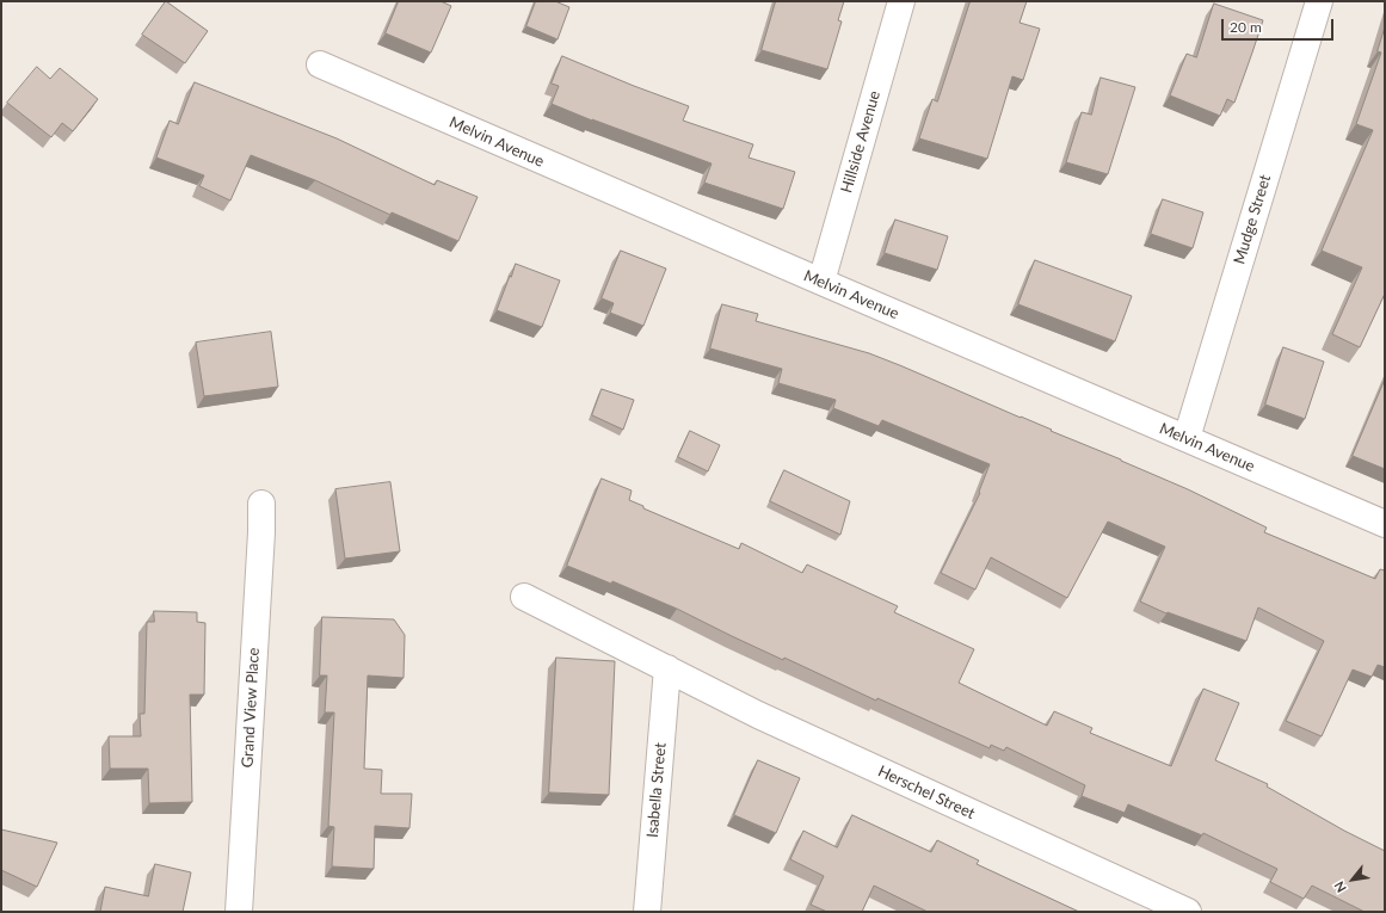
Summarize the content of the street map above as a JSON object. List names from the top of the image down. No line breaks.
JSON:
{"streets":{"street":["Melvin Avenue","Hillside Avenue","Mudge Street","Grand View Place","Isabella Street","Herschel Street"]},"crossings":[["Melvin Avenue","Hillside Avenue"],["Melvin Avenue","Mudge Street"],["Isabella Street","Herschel Street"]],"scale_bar":"20 m","north":"bottom left"}
